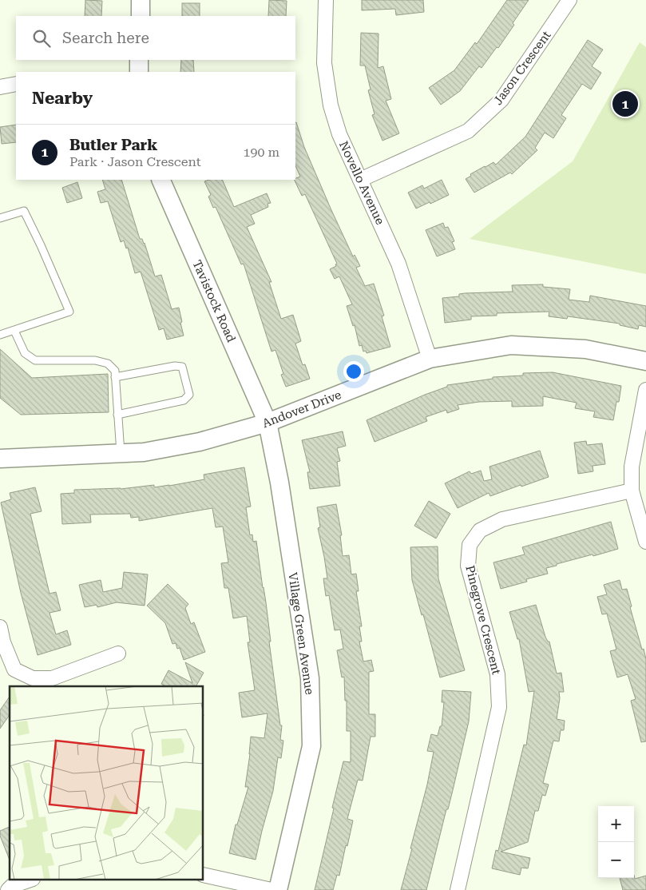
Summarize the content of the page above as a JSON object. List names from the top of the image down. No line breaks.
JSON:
{"streets":{"street":["Jason Crescent","Novello Avenue","Tavistock Road","Andover Drive","Pinegrove Crescent","Village Green Avenue"]},"crossings":[["Jason Crescent","Novello Avenue"],["Novello Avenue","Andover Drive"],["Tavistock Road","Andover Drive"],["Tavistock Road","Village Green Avenue"],["Andover Drive","Village Green Avenue"]],"page":{"search":"Search here","heading":"Nearby","pins":"1","list":[{"mark":"1","name":"Butler Park","note":"Park · Jason Crescent","value":"190 m"}],"map_buttons":["+","−"]}}
